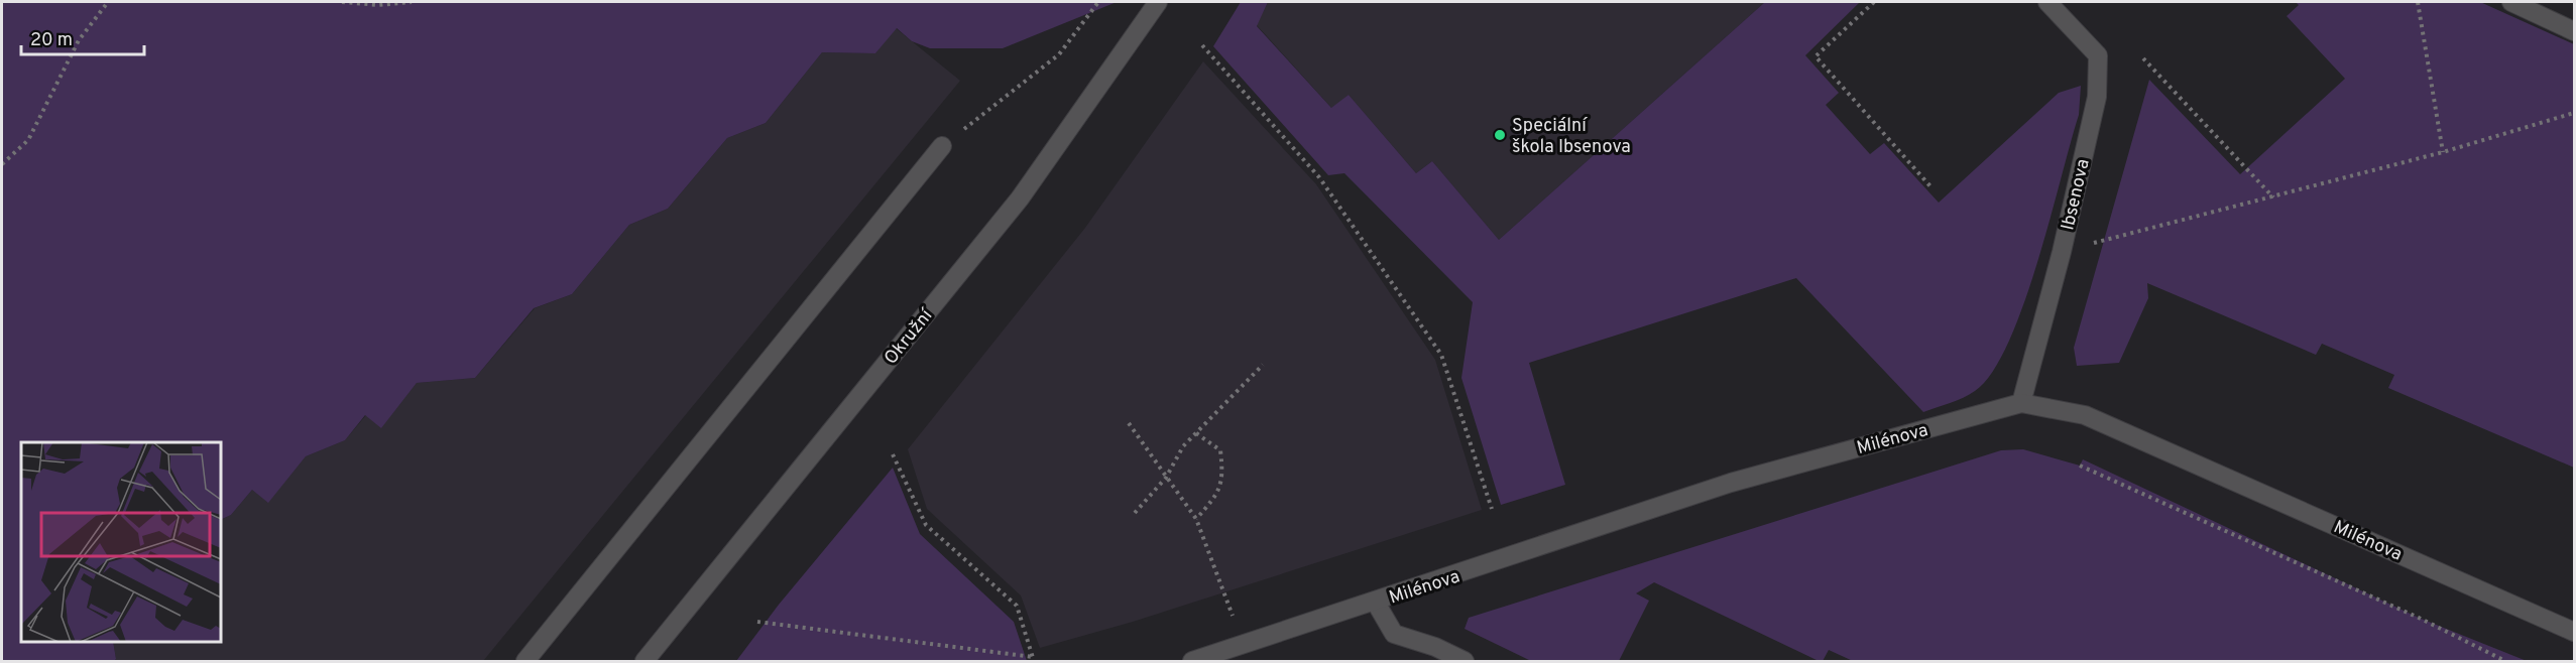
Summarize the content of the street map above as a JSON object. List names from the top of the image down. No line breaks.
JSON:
{"streets":{"street":["Ibsenova","Okružní","Milénova"]},"crossings":[["Ibsenova","Milénova"]],"places":["Speciální škola Ibsenova"],"scale_bar":"20 m"}
